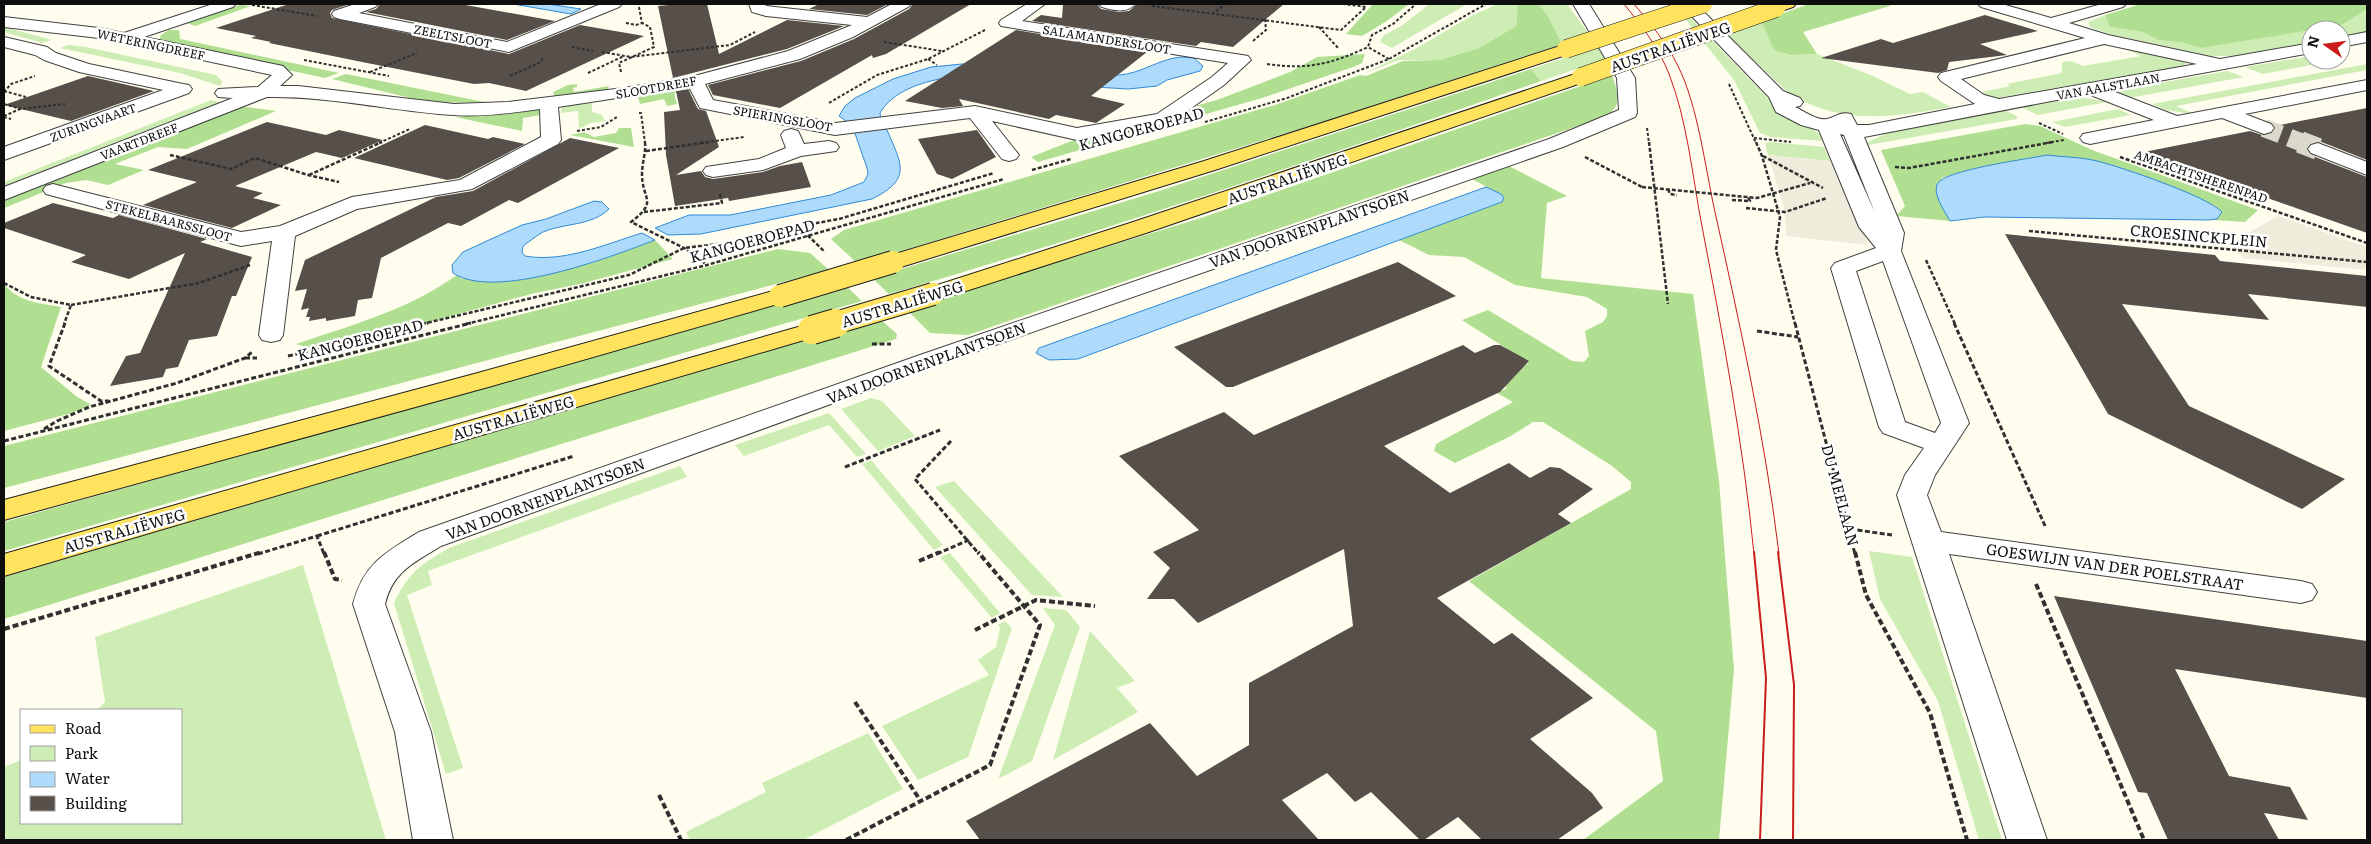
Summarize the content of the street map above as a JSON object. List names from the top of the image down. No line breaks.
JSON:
{"streets":{"main road":["AUSTRALIËWEG"],"street":["ZEELTSLOOT","SALAMANDERSLOOT","WETERINGDREEF","VAN AALSTLAAN","SLOOTDREEF","SPIERINGSLOOT","ZURINGVAART","VAARTDREEF","STEKELBAARSSLOOT","VAN DOORNENPLANTSOEN","GOESWIJN VAN DER POELSTRAAT"],"path":["KANGOEROEPAD","AMBACHTSHERENPAD","CROESINCKPLEIN","DU MEELAAN"]},"crossings":[["SALAMANDERSLOOT","SPIERINGSLOOT"],["WETERINGDREEF","SLOOTDREEF"],["WETERINGDREEF","VAARTDREEF"],["SLOOTDREEF","SPIERINGSLOOT"],["SLOOTDREEF","VAARTDREEF"],["SLOOTDREEF","STEKELBAARSSLOOT"]],"legend":["Road","Park","Water","Building"],"north":"left"}
